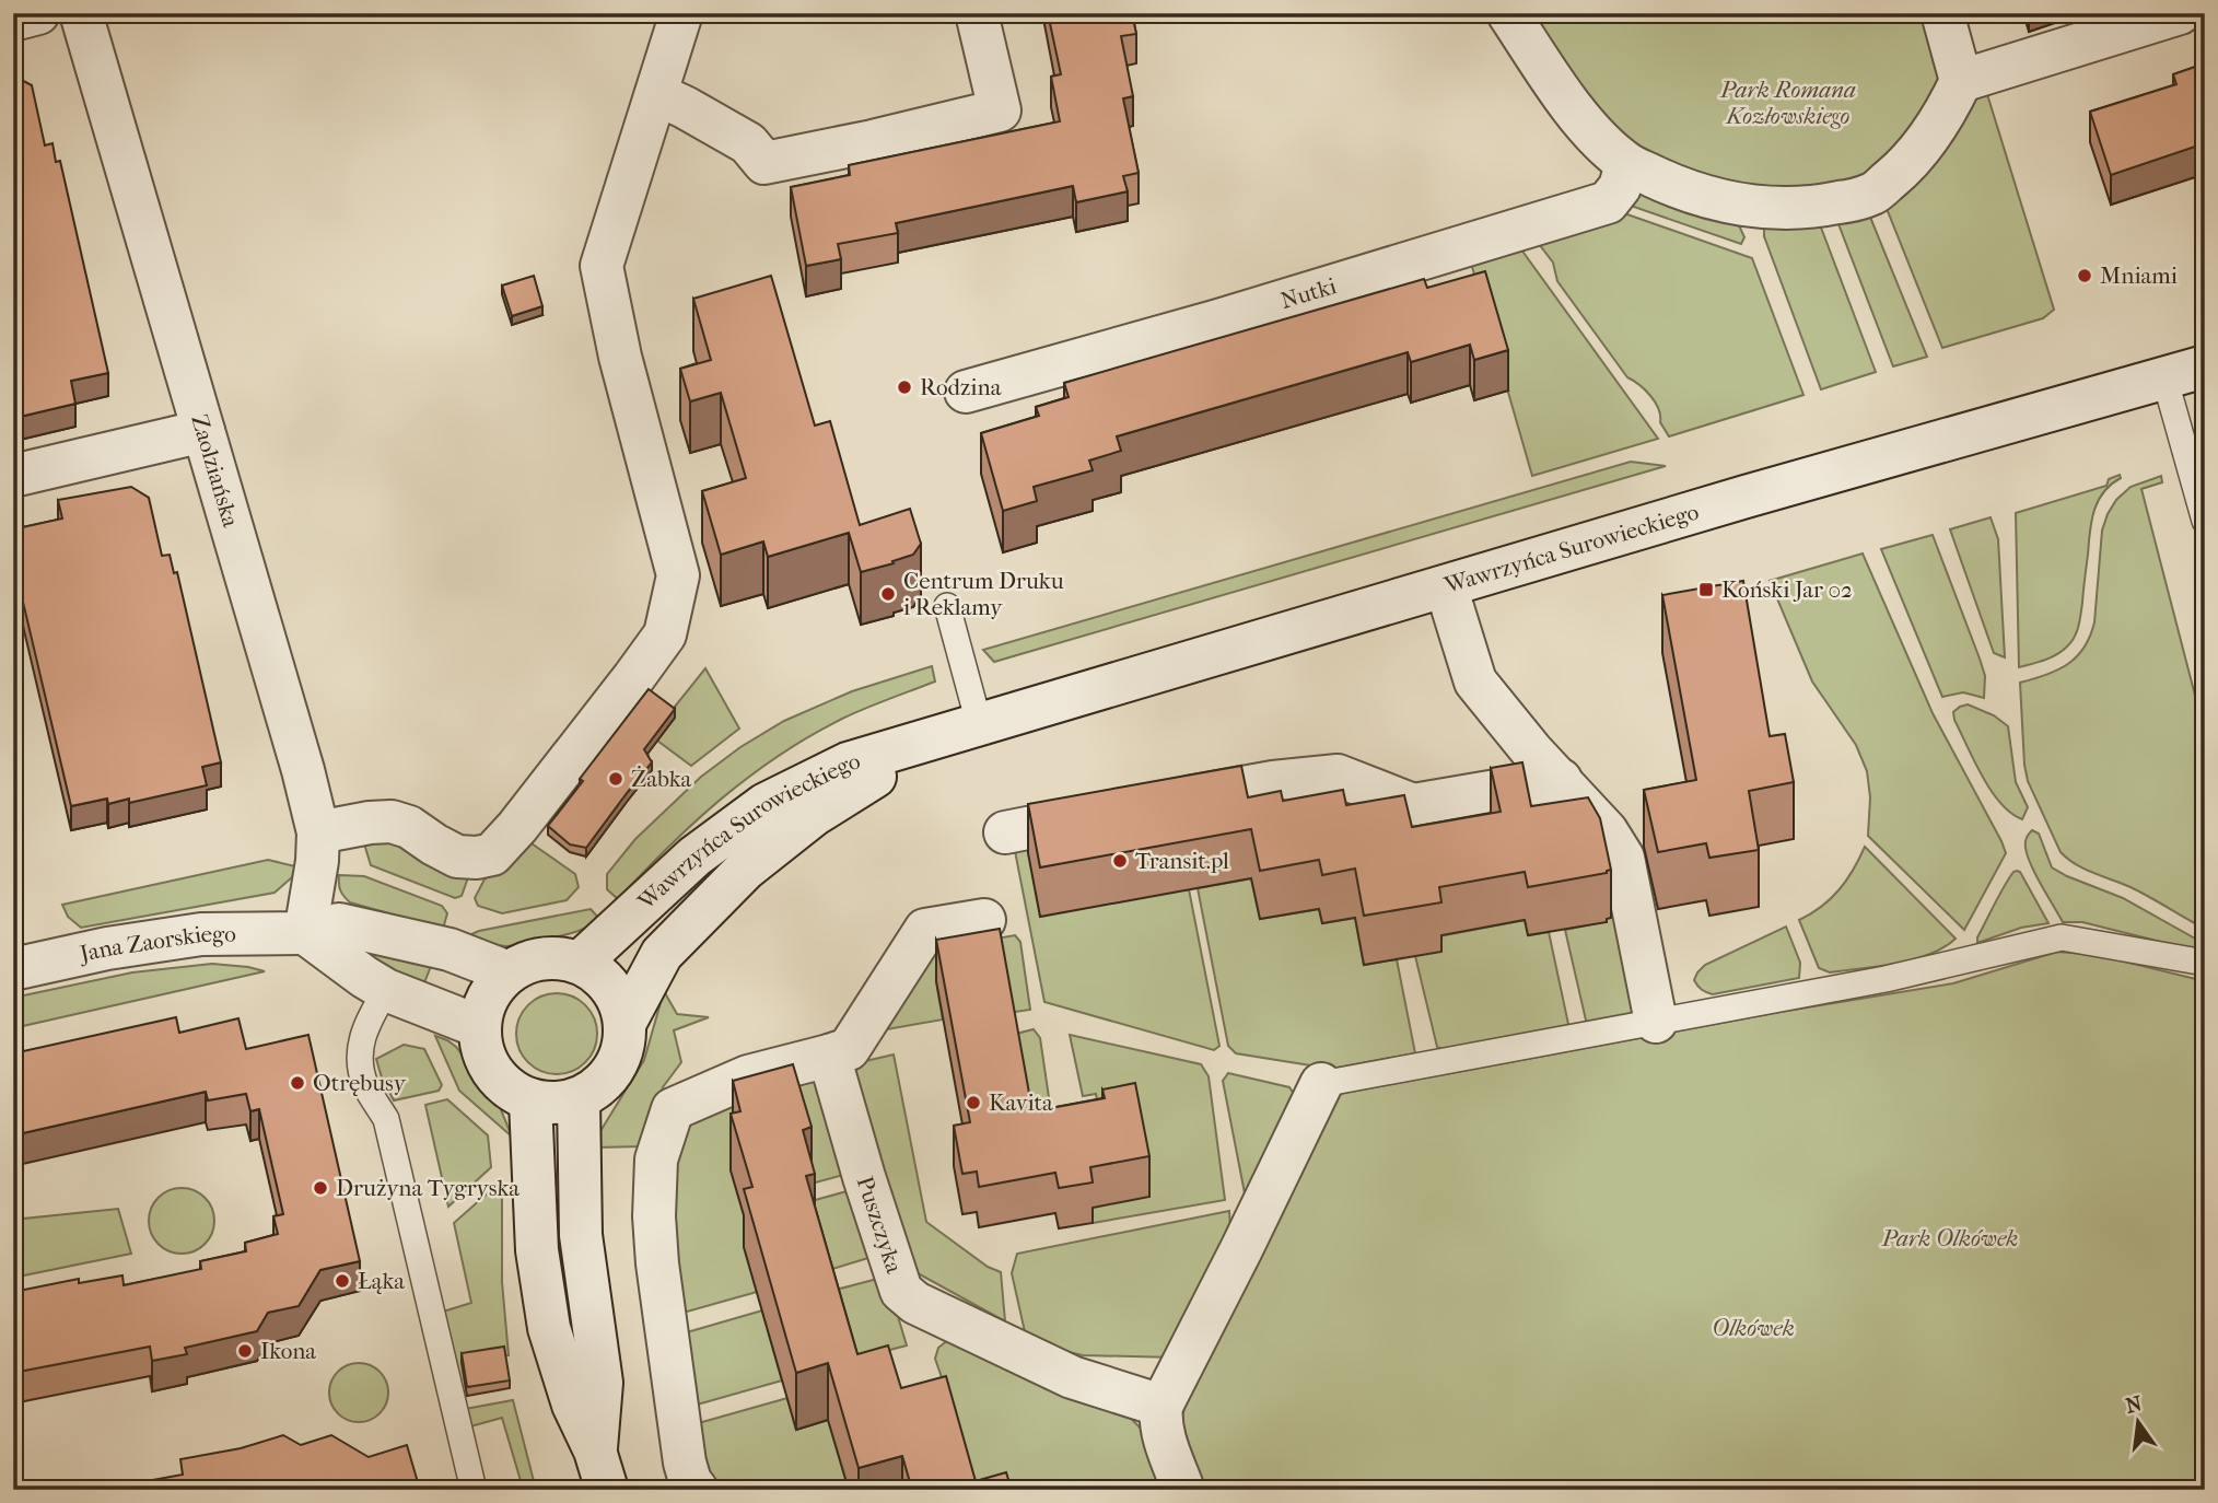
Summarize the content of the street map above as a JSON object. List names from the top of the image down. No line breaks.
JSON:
{"streets":{"street":["Nutki","Zaolziańska","Wawrzyńca Surowieckiego","Jana Zaorskiego","Puszczyka"]},"crossings":[["Zaolziańska","Jana Zaorskiego"],["Wawrzyńca Surowieckiego","Jana Zaorskiego"]],"parks":["Park Romana Kozłowskiego","Park Olkówek","Olkówek"],"places":{"other":["Mniami","Rodzina","Centrum Druku i Reklamy","Żabka","Transit.pl","Otrębusy","Kavita","Drużyna Tygryska","Łąka","Ikona"],"transit":["Koński Jar 02"]},"north":"top"}
